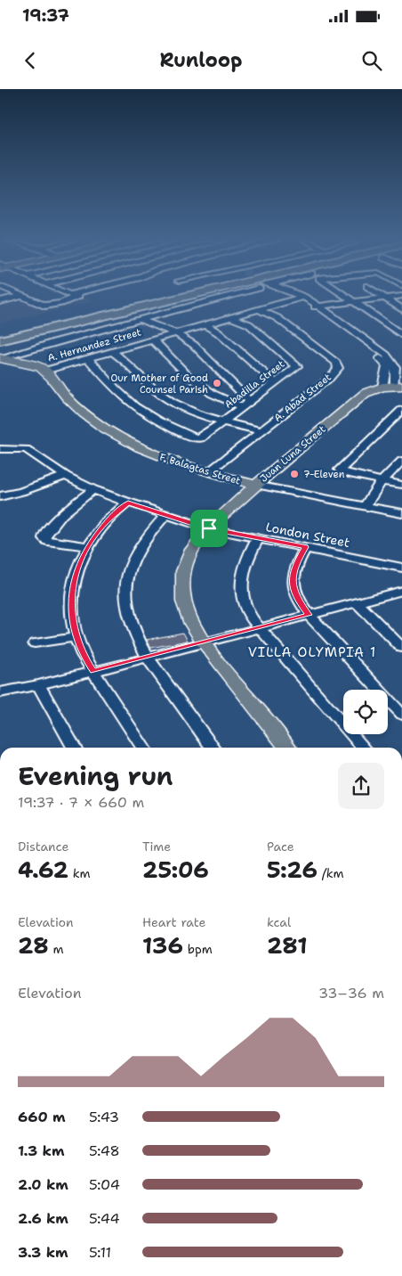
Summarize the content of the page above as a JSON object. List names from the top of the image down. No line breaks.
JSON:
{"streets":{"main road":["Juan Luna Street","F. Balagtas Street"],"street":["A. Hernandez Street","Abadilla Street","A. Abad Street","London Street"]},"crossings":[["A. Hernandez Street","Abadilla Street"],["A. Hernandez Street","A. Abad Street"],["A. Hernandez Street","F. Balagtas Street"],["A. Abad Street","F. Balagtas Street"],["Juan Luna Street","F. Balagtas Street"],["Juan Luna Street","London Street"]],"districts":["VILLA OLYMPIA 1"],"places":["Our Mother of Good Counsel Parish","7-Eleven"],"page":{"status":"19:37","header":"Runloop","heading":["Evening run","19:37 · 7 × 660 m"],"stats":[["Distance","4.62 km"],["Time","25:06"],["Pace","5:26 /km"],["Elevation","28 m"],["Heart rate","136 bpm"],["kcal","281"]],"chart":["Elevation","33–36 m"],"list":[{"name":"660 m","note":"5:43"},{"name":"1.3 km","note":"5:48"},{"name":"2.0 km","note":"5:04"},{"name":"2.6 km","note":"5:44"},{"name":"3.3 km","note":"5:11"}]}}
